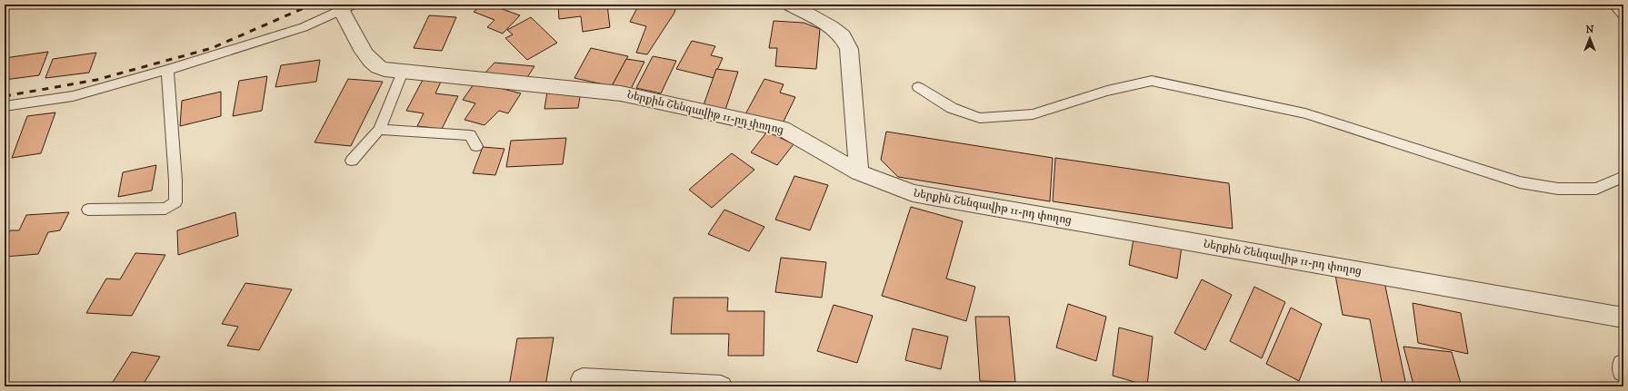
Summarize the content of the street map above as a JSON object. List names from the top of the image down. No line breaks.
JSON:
{"streets":{"street":["Ներքին Շենգավիթ 11-րդ փողոց"]},"north":"top"}
